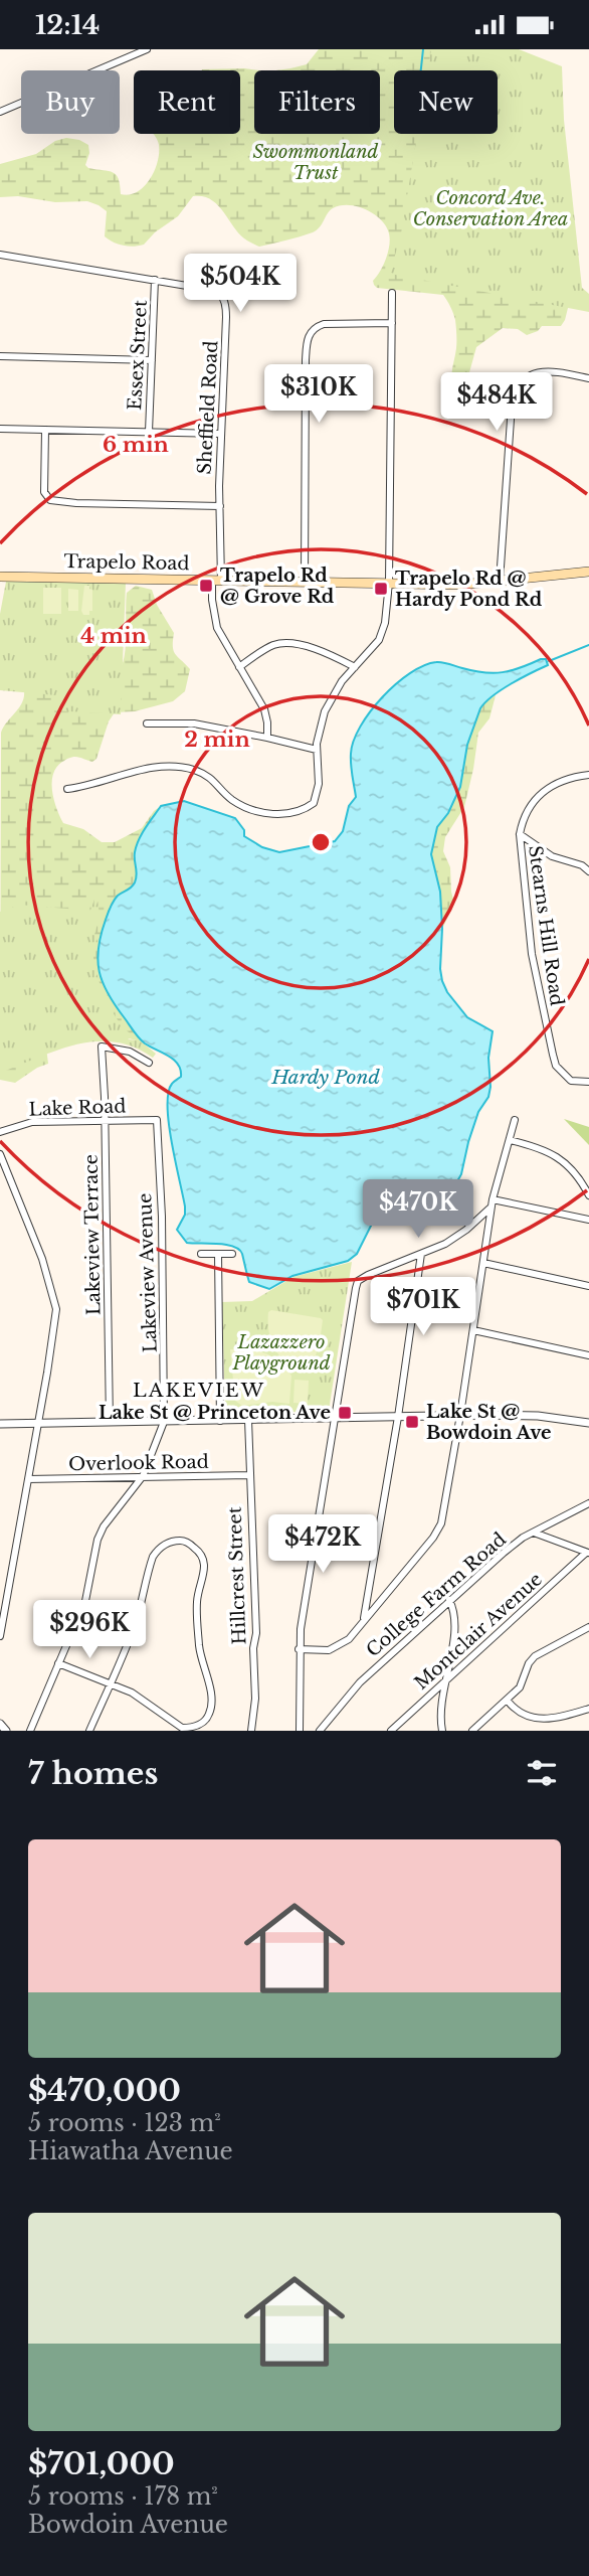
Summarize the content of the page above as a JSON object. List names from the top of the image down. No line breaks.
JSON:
{"streets":{"main road":["Trapelo Road"],"street":["Essex Street","Sheffield Road","Stearns Hill Road","Lake Road","Lakeview Terrace","Lakeview Avenue","Overlook Road","Hillcrest Street","College Farm Road","Montclair Avenue"]},"crossings":[["Essex Street","Sheffield Road"],["Sheffield Road","Trapelo Road"],["Lake Road","Lakeview Terrace"],["Lake Road","Lakeview Avenue"],["Lakeview Avenue","Overlook Road"],["Overlook Road","Hillcrest Street"]],"districts":["LAKEVIEW"],"water":["Hardy Pond"],"parks":["Swommonland Trust","Concord Ave. Conservation Area","Lazazzero Playground"],"places":{"transit":["Trapelo Rd @ Grove Rd","Trapelo Rd @ Hardy Pond Rd","Lake St @ Princeton Ave","Lake St @ Bowdoin Ave"]},"page":{"status":"12:14","chip":["Buy","Rent","Filters","New"],"price":["$504K","$310K","$484K","$470K","$701K","$472K","$296K"],"heading":"7 homes","list":[{"name":"$470,000","note":"5 rooms · 123 m² · Hiawatha Avenue"},{"name":"$701,000","note":"5 rooms · 178 m² · Bowdoin Avenue"}]},"rings":["6 min","4 min","2 min"]}
